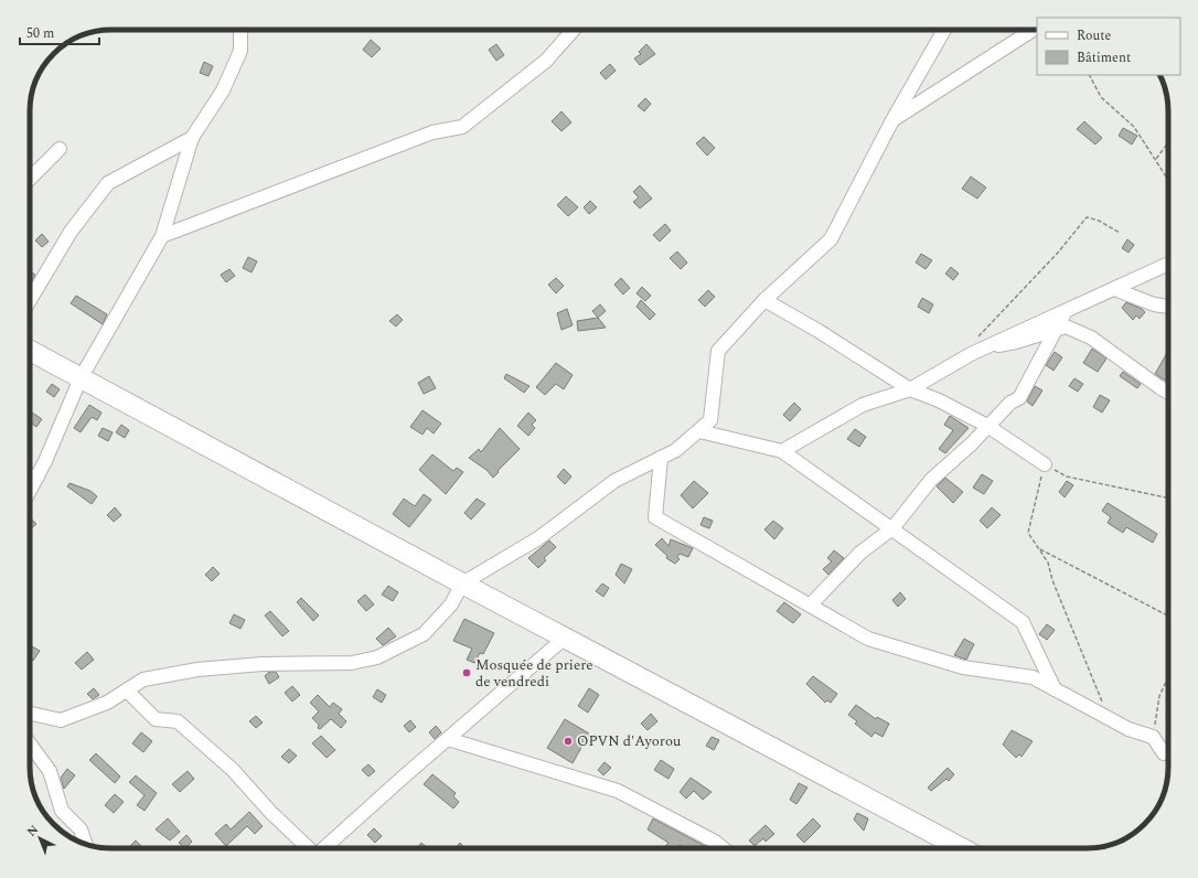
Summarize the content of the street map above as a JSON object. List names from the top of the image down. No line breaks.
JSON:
{"places":["Mosquée de priere de vendredi","OPVN d'Ayorou"],"legend":["Route","Bâtiment"],"scale_bar":"50 m","north":"top left"}
